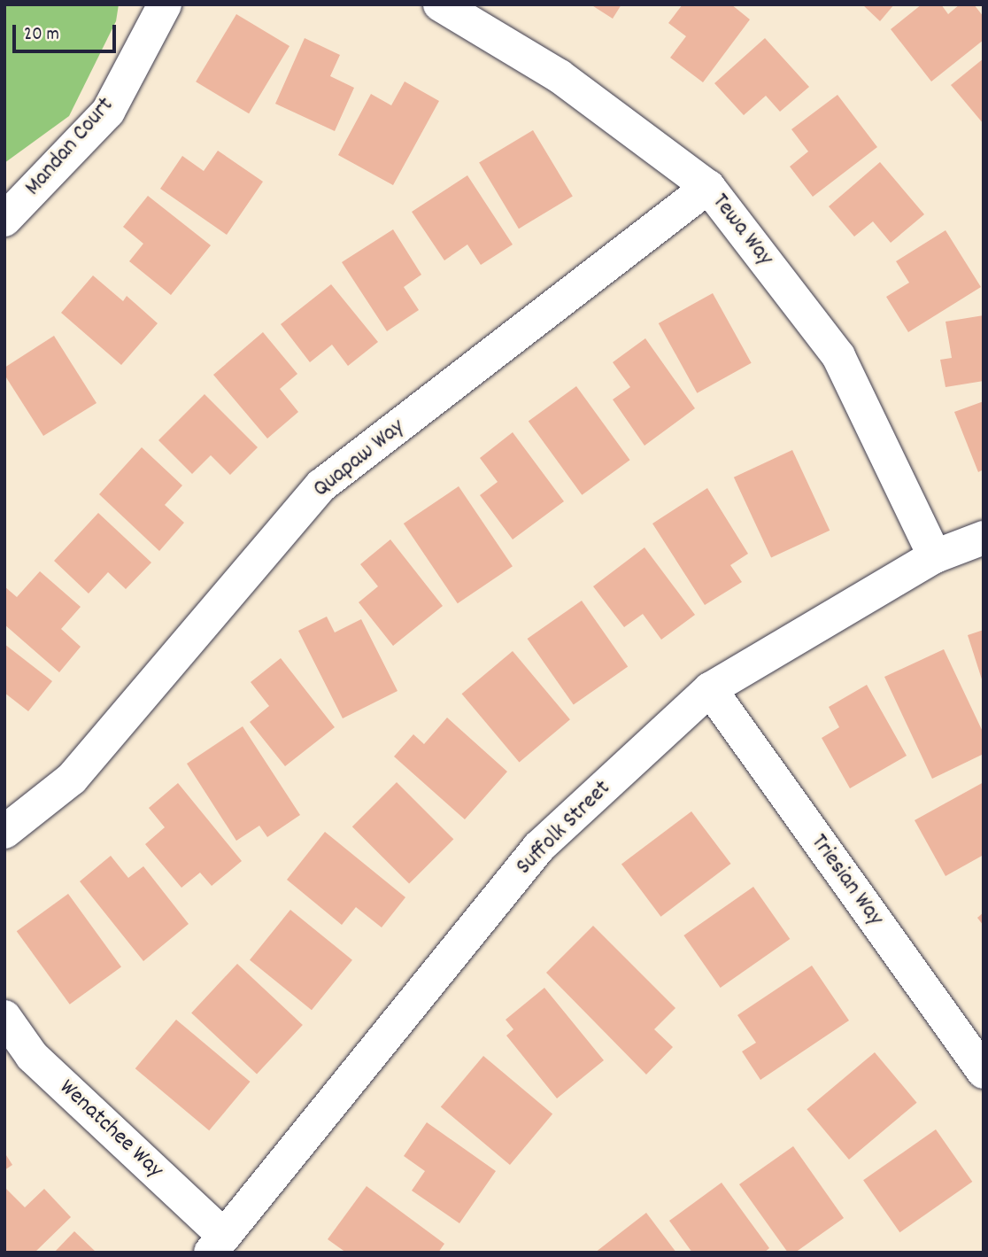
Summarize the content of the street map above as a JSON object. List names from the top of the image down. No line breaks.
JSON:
{"streets":{"street":["Mandan Court","Tewa Way","Quapaw Way","Suffolk Street","Triesian Way","Wenatchee Way"]},"crossings":[["Tewa Way","Quapaw Way"],["Tewa Way","Suffolk Street"],["Suffolk Street","Triesian Way"],["Suffolk Street","Wenatchee Way"]],"scale_bar":"20 m"}
